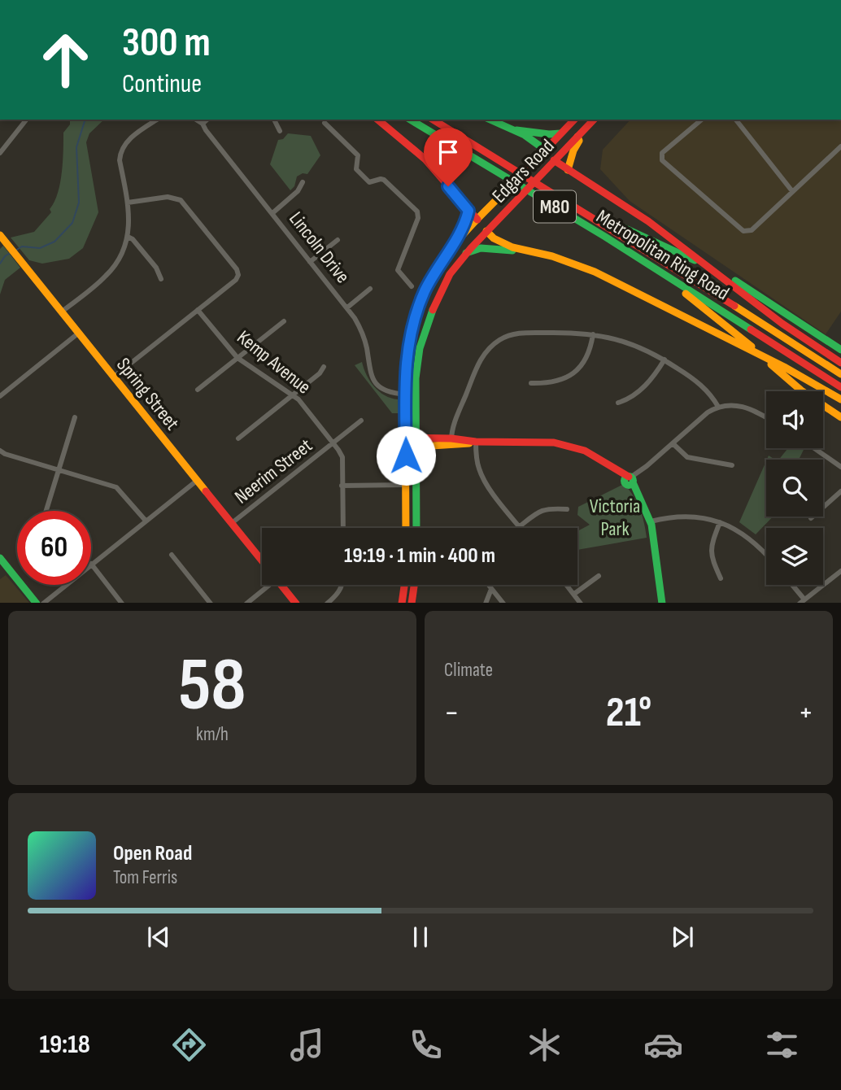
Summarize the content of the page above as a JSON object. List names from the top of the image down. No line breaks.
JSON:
{"streets":{"main road":["Edgars Road","M80","Metropolitan Ring Road","Spring Street"],"street":["Lincoln Drive","Kemp Avenue","Neerim Street"]},"crossings":[["Edgars Road","Lincoln Drive"],["Kemp Avenue","Neerim Street"],["Spring Street","Neerim Street"]],"parks":["Victoria Park"],"page":{"turn":["300 m","Continue"],"limit":"60","trip":"19:19 · 1 min · 400 m","tile":[["58","km/h"],"Climate"],"heat":["−","21°","+"],"song":["Open Road","Tom Ferris"],"tabs":"19:18"}}
